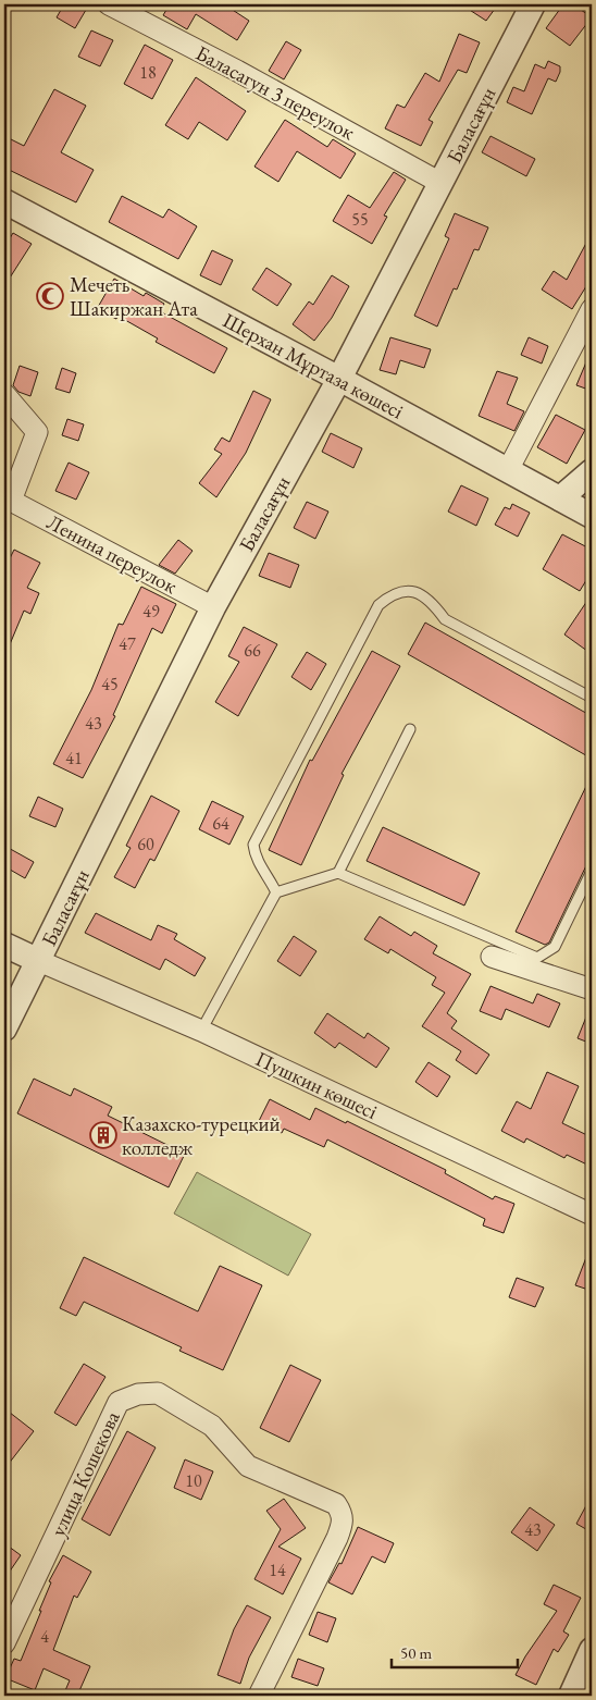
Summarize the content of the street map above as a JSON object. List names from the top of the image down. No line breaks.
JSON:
{"streets":{"street":["Баласагун 3 переулок","Баласағұн","Шерхан Мұртаза көшесі","Ленина переулок","Пушкин көшесі","улица Кошекова"]},"crossings":[["Баласагун 3 переулок","Баласағұн"],["Баласағұн","Шерхан Мұртаза көшесі"],["Баласағұн","Ленина переулок"],["Баласағұн","Пушкин көшесі"]],"places":{"mosque":["Мечеть Шакиржан Ата"],"building":["Казахско-турецкий колледж"]},"house_numbers":["18","55","49","47","66","45","43","41","64","60","10","43","14","4"],"scale_bar":"50 m"}
